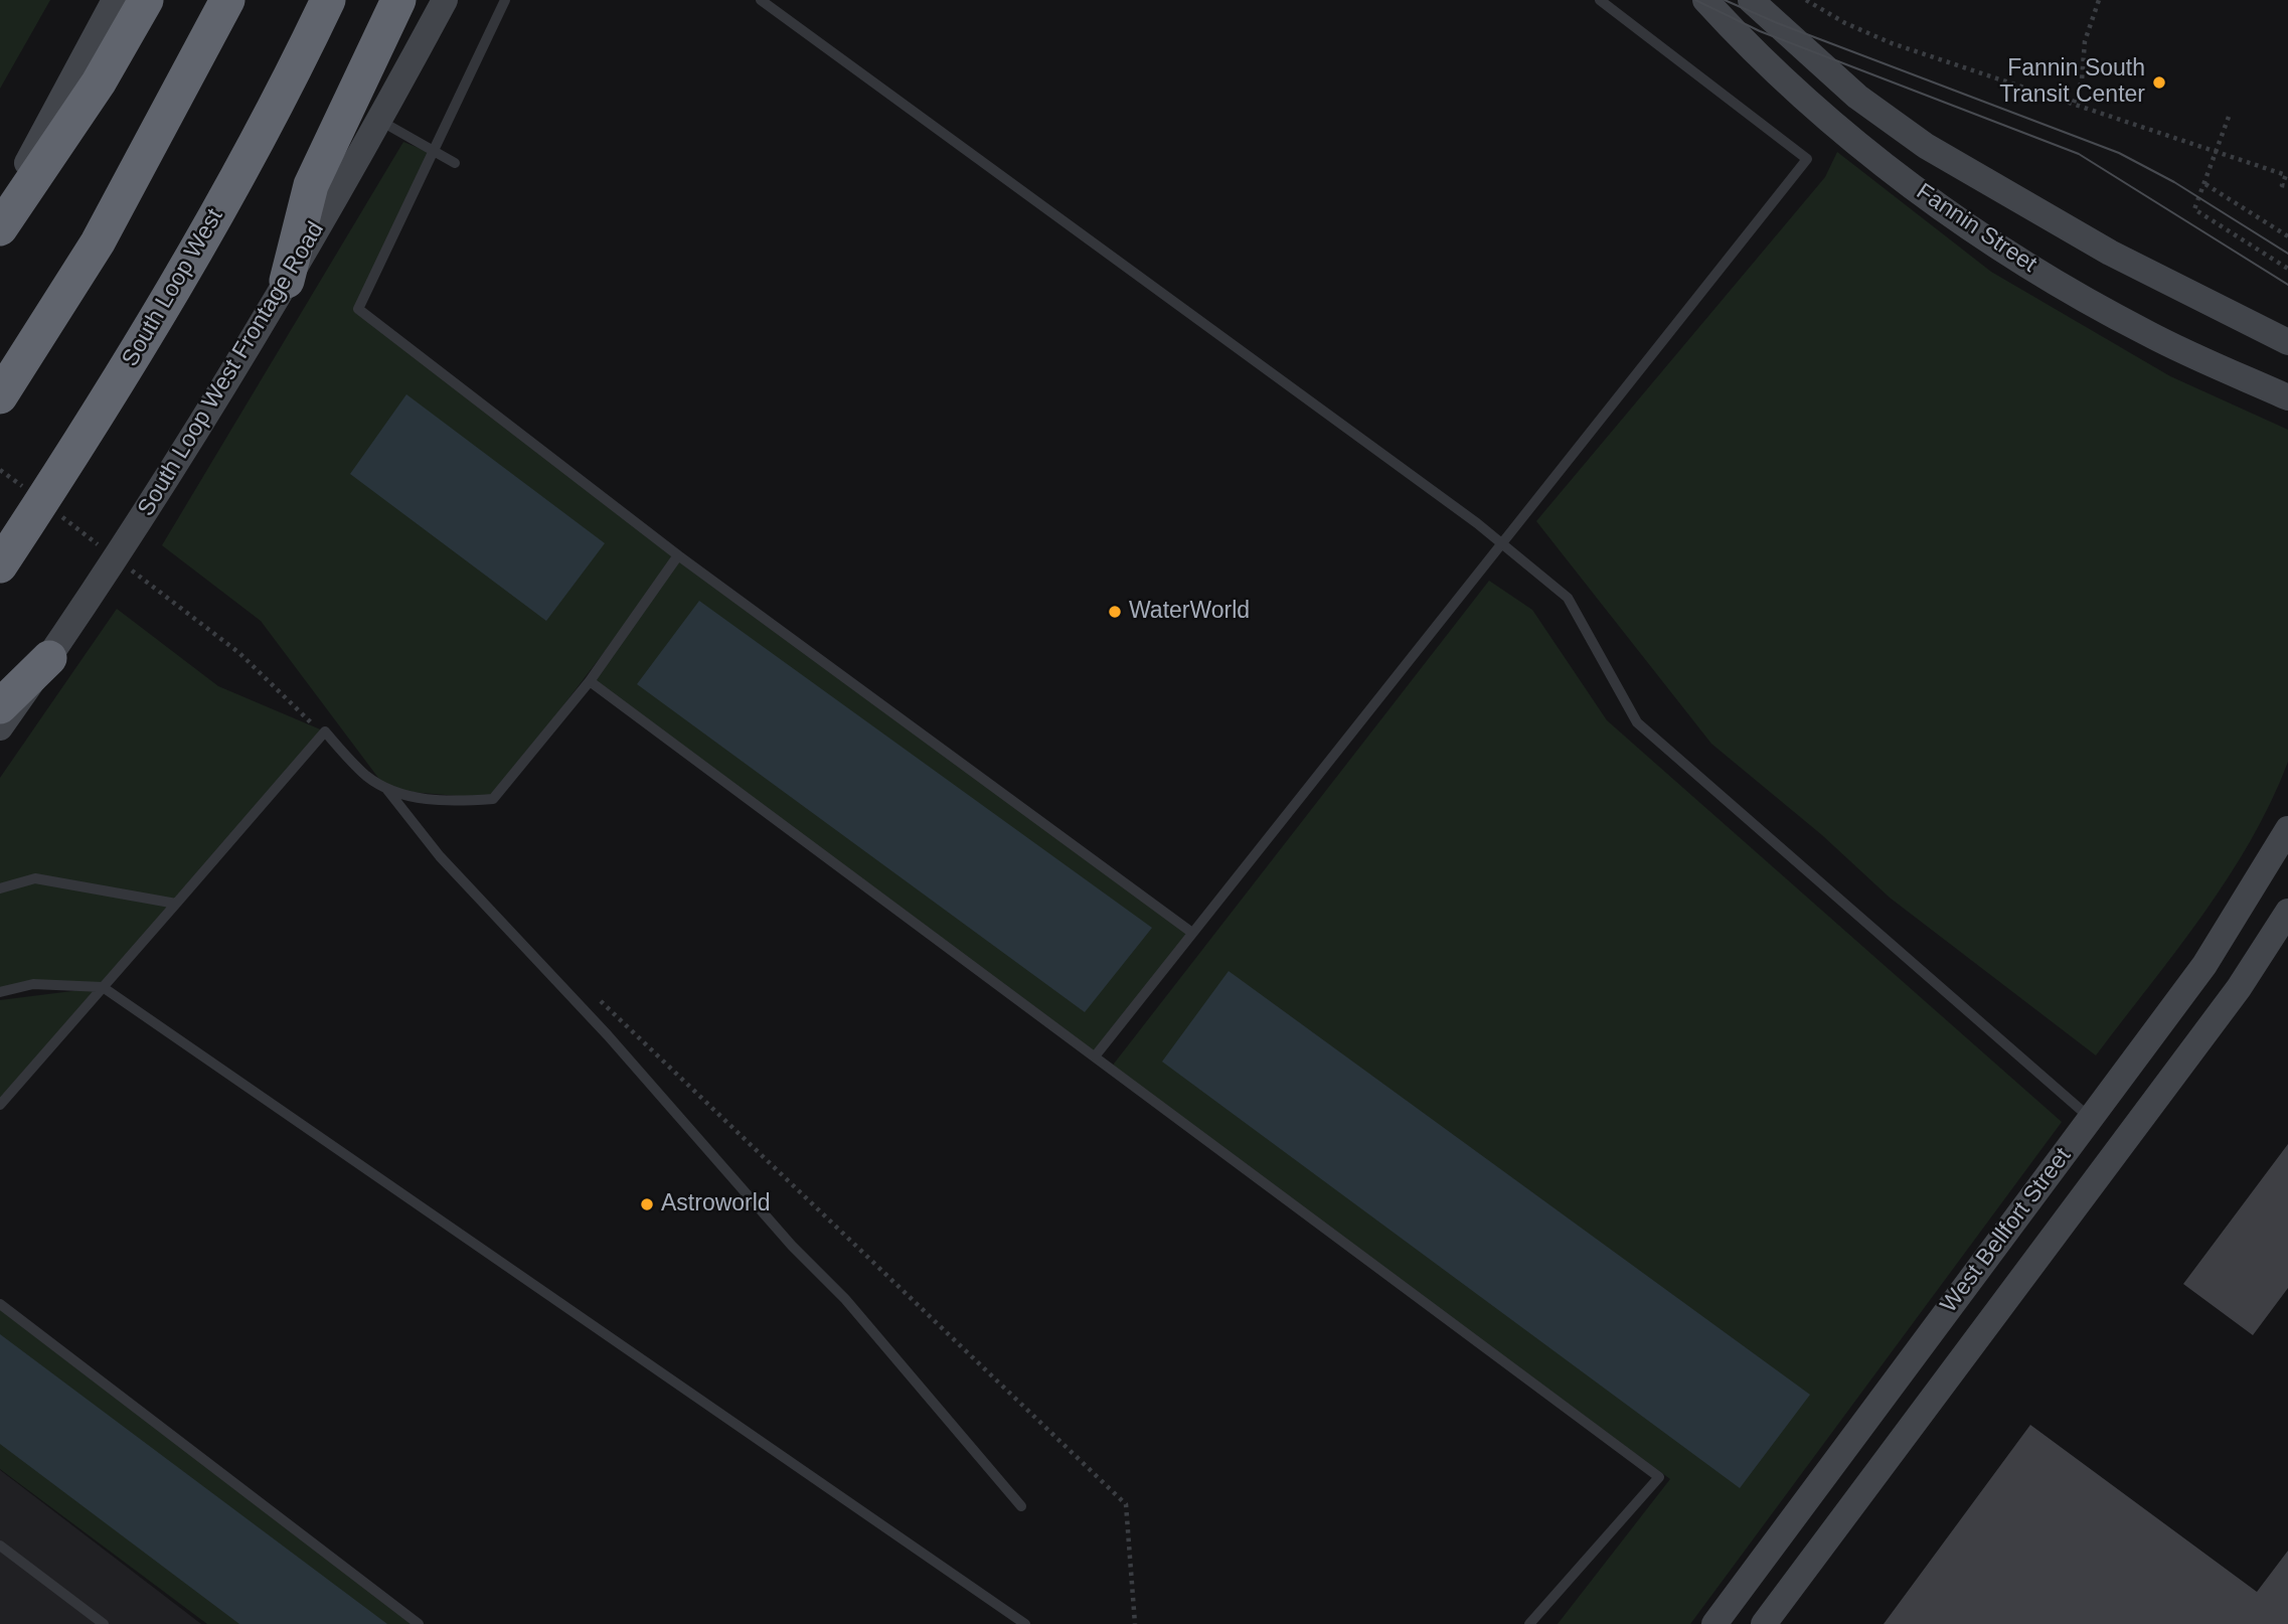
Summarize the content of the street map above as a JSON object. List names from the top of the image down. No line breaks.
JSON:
{"streets":{"highway":["South Loop West"],"main road":["Fannin Street","South Loop West Frontage Road","West Bellfort Street"]},"places":["Fannin South Transit Center","WaterWorld","Astroworld"]}
